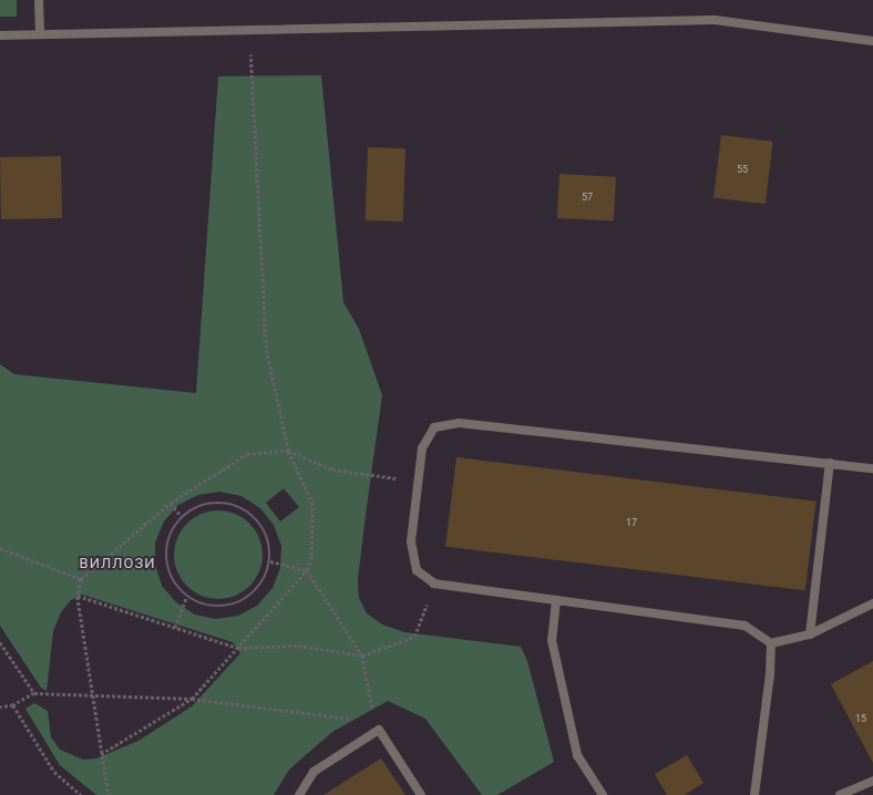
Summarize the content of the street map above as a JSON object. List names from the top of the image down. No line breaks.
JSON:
{"districts":["ВИЛЛОЗИ"],"house_numbers":["55","57","17","15"]}
